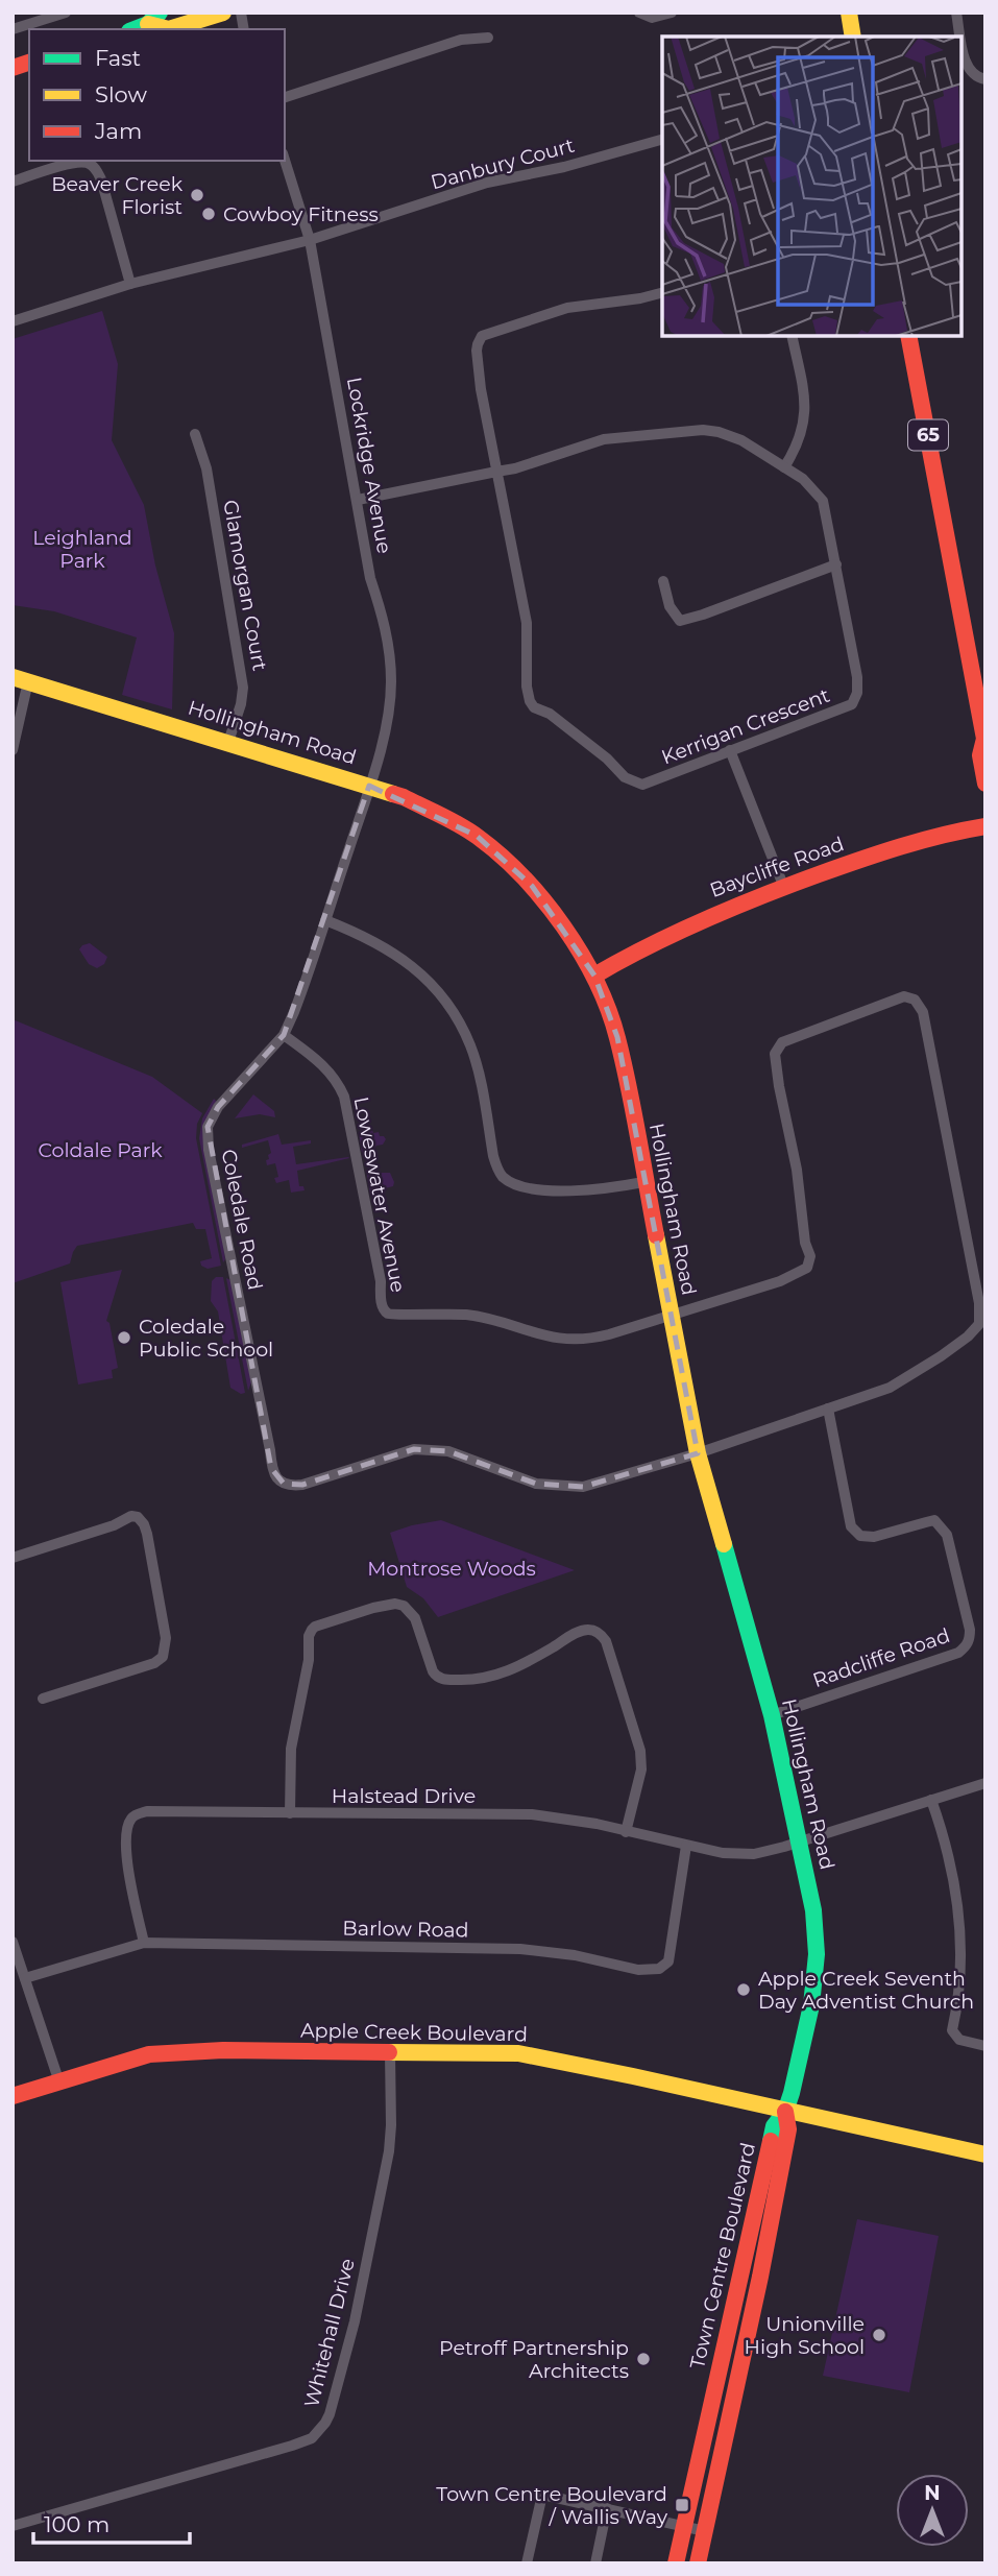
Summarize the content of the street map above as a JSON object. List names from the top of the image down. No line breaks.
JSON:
{"streets":{"main road":["65","Hollingham Road","Baycliffe Road","Apple Creek Boulevard","Town Centre Boulevard"],"street":["Danbury Court","Lockridge Avenue","Glamorgan Court","Kerrigan Crescent","Loweswater Avenue","Coledale Road","Radcliffe Road","Halstead Drive","Barlow Road","Whitehall Drive"]},"crossings":[["Danbury Court","Lockridge Avenue"],["Lockridge Avenue","Kerrigan Crescent"],["Lockridge Avenue","Hollingham Road"],["Lockridge Avenue","Coledale Road"],["Glamorgan Court","Hollingham Road"],["Hollingham Road","Baycliffe Road"],["Hollingham Road","Loweswater Avenue"],["Hollingham Road","Coledale Road"],["Hollingham Road","Radcliffe Road"],["Hollingham Road","Halstead Drive"],["Hollingham Road","Apple Creek Boulevard"],["Hollingham Road","Town Centre Boulevard"],["Loweswater Avenue","Coledale Road"],["Halstead Drive","Barlow Road"],["Apple Creek Boulevard","Town Centre Boulevard"],["Apple Creek Boulevard","Whitehall Drive"]],"parks":["Leighland Park","Coldale Park","Montrose Woods"],"places":{"other":["Beaver Creek Florist","Cowboy Fitness","Coledale Public School","Apple Creek Seventh Day Adventist Church","Unionville High School","Petroff Partnership Architects"],"transit":["Town Centre Boulevard / Wallis Way"]},"legend":["Fast","Slow","Jam"],"scale_bar":"100 m","north":"top"}
